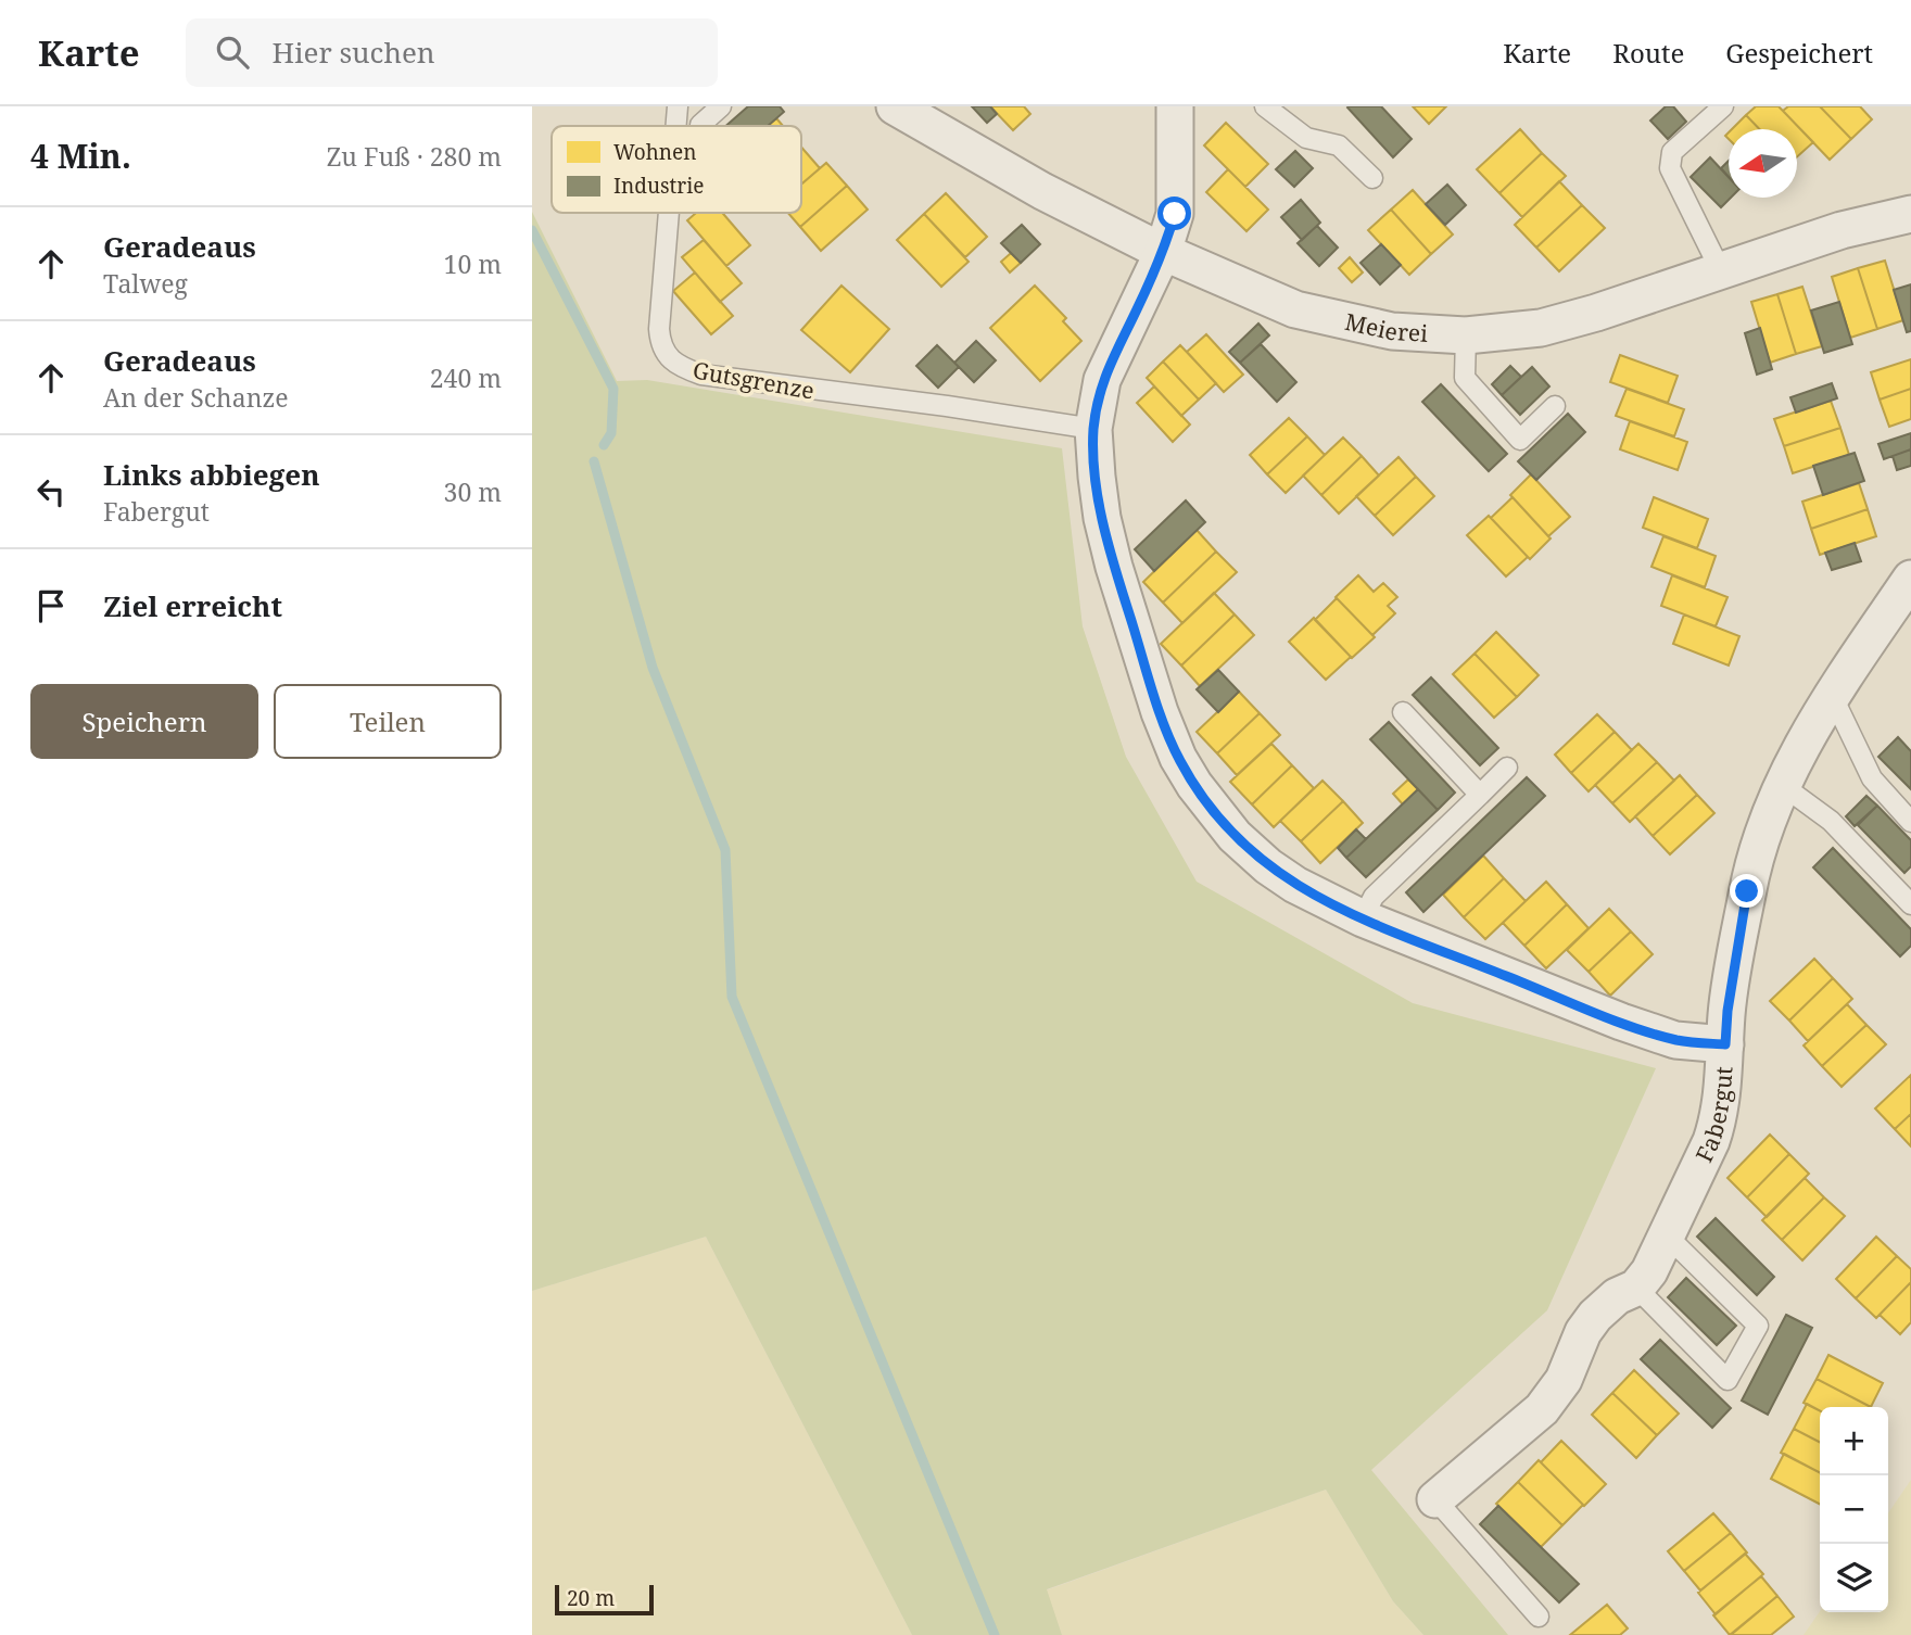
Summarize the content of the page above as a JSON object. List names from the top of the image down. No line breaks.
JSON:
{"streets":{"street":["Meierei","Fabergut"],"lane":["Gutsgrenze"]},"legend":["Wohnen","Industrie"],"scale_bar":"20 m","north":"left","page":{"header":"Karte","search":"Hier suchen","nav":["Karte","Route","Gespeichert"],"heading":["4 Min.","Zu Fuß · 280 m"],"list":[["Geradeaus","Talweg","10 m"],["Geradeaus","An der Schanze","240 m"],["Links abbiegen","Fabergut","30 m"],"Ziel erreicht"],"buttons":["Speichern","Teilen"],"map_buttons":["+","−"],"scale":"20 m"}}
